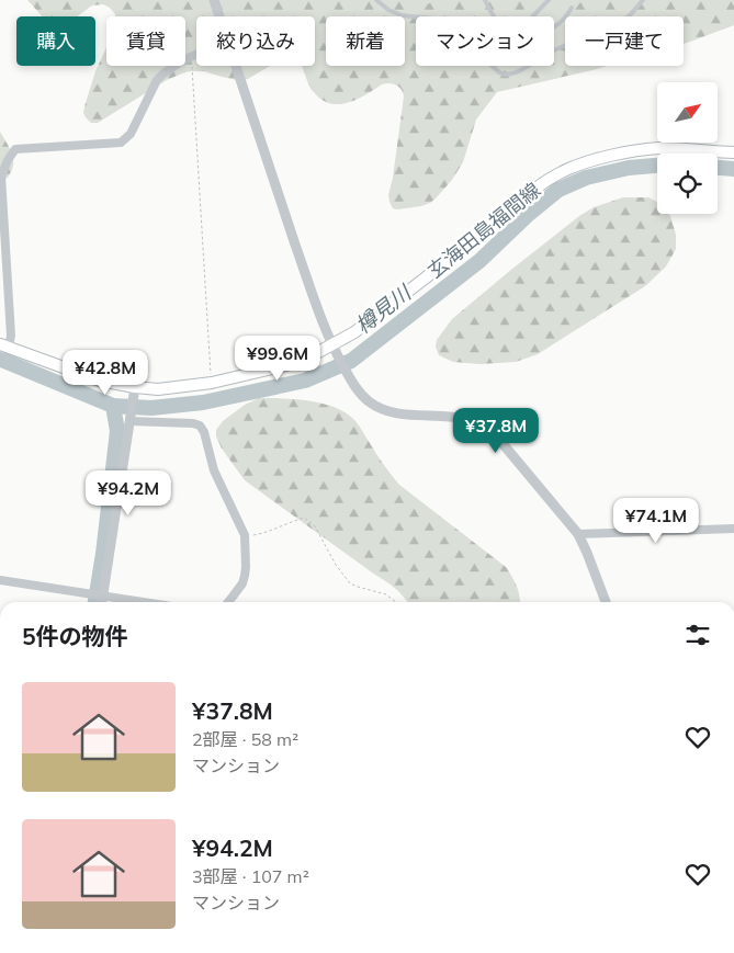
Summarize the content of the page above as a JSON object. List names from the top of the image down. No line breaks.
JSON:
{"streets":{"main road":["玄海田島福間線"]},"water":["樽見川"],"north":"top right","page":{"chip":["購入","賃貸","絞り込み","新着","マンション","一戸建て"],"price":["¥99.6M","¥42.8M","¥37.8M","¥94.2M","¥74.1M"],"heading":"5件の物件","list":[{"name":"¥37.8M","note":"2部屋 · 58 m² · マンション"},{"name":"¥94.2M","note":"3部屋 · 107 m² · マンション"}]}}
